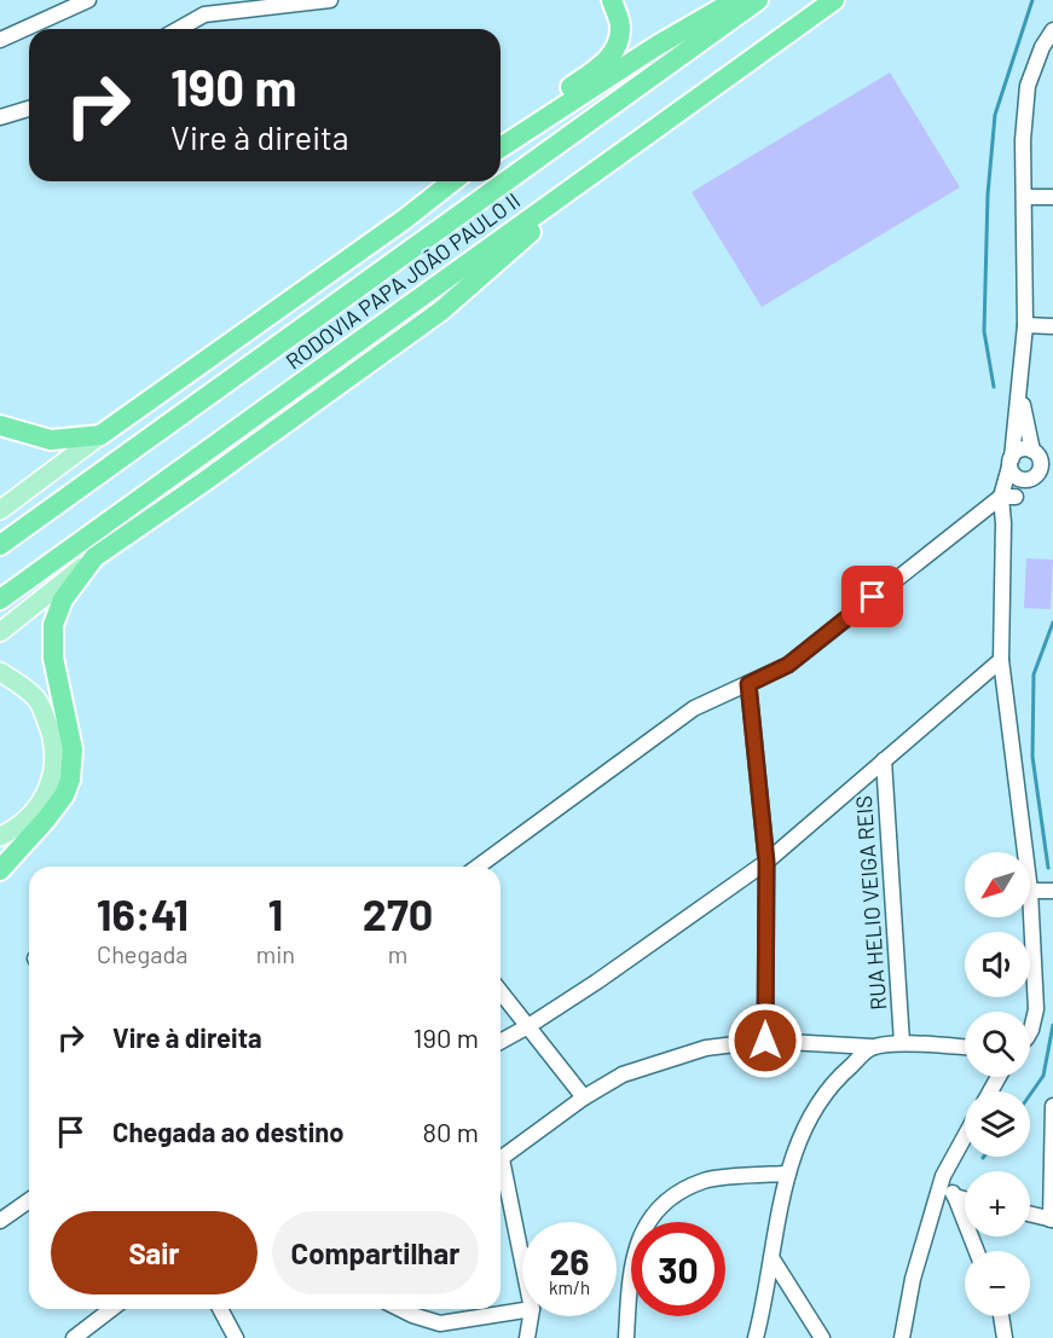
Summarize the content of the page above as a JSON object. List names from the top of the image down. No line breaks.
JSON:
{"streets":{"highway":["RODOVIA PAPA JOÃO PAULO II"],"street":["RUA HELIO VEIGA REIS"]},"north":"bottom left","page":{"turn":["190 m","Vire à direita"],"map_buttons":["+","−"],"eta":["16:41","Chegada","1","min","270","m"],"list":[{"name":"Vire à direita","value":"190 m"},{"name":"Chegada ao destino","value":"80 m"}],"buttons":["Sair","Compartilhar"],"speed":"26 km/h","limit":"30"}}
